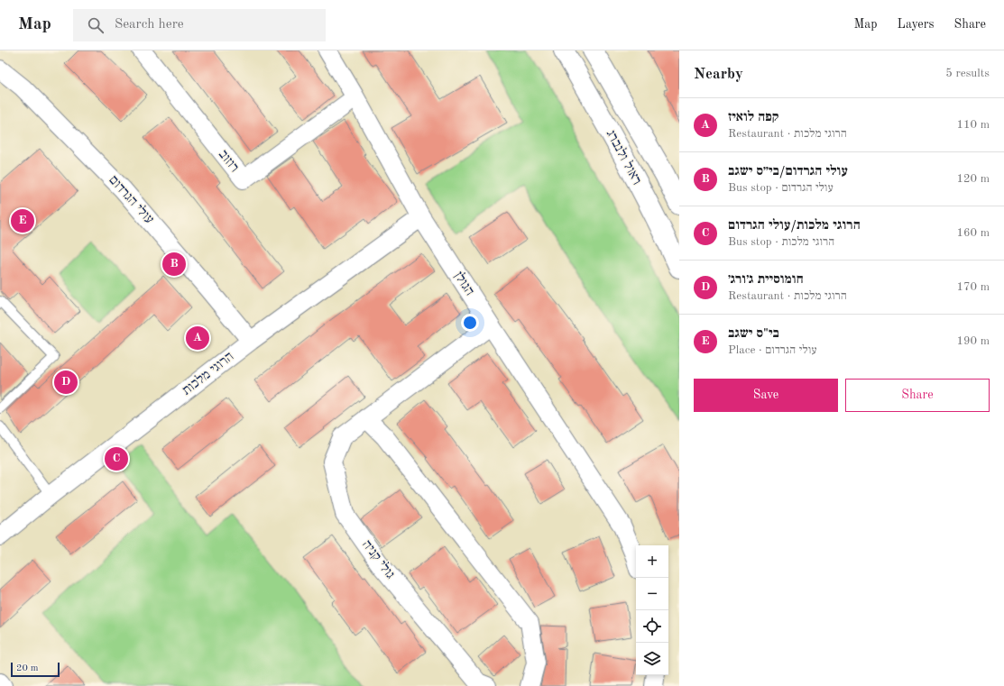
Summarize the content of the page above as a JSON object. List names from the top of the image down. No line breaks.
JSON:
{"streets":{"street":["ראול ולנברג","רוזוב","עולי הגרדום","הגולן","הרוגי מלכות","גולי קניה"]},"crossings":[["רוזוב","הגולן"],["עולי הגרדום","הרוגי מלכות"],["הגולן","הרוגי מלכות"],["הגולן","גולי קניה"]],"scale_bar":"20 m","page":{"header":"Map","search":"Search here","nav":["Map","Layers","Share"],"heading":["Nearby","5 results"],"list":[{"mark":"A","name":"קפה לואיז","note":"Restaurant · הרוגי מלכות","value":"110 m"},{"mark":"B","name":"עולי הגרדום/בי״ס ישגב","note":"Bus stop · עולי הגרדום","value":"120 m"},{"mark":"C","name":"הרוגי מלכות/עולי הגרדום","note":"Bus stop · הרוגי מלכות","value":"160 m"},{"mark":"D","name":"חומוסיית ג׳ורג׳","note":"Restaurant · הרוגי מלכות","value":"170 m"},{"mark":"E","name":"בי\"ס ישגב","note":"Place · עולי הגרדום","value":"190 m"}],"pins":["E","B","A","D","C"],"buttons":["Save","Share"],"map_buttons":["+","−"],"scale":"20 m"}}
